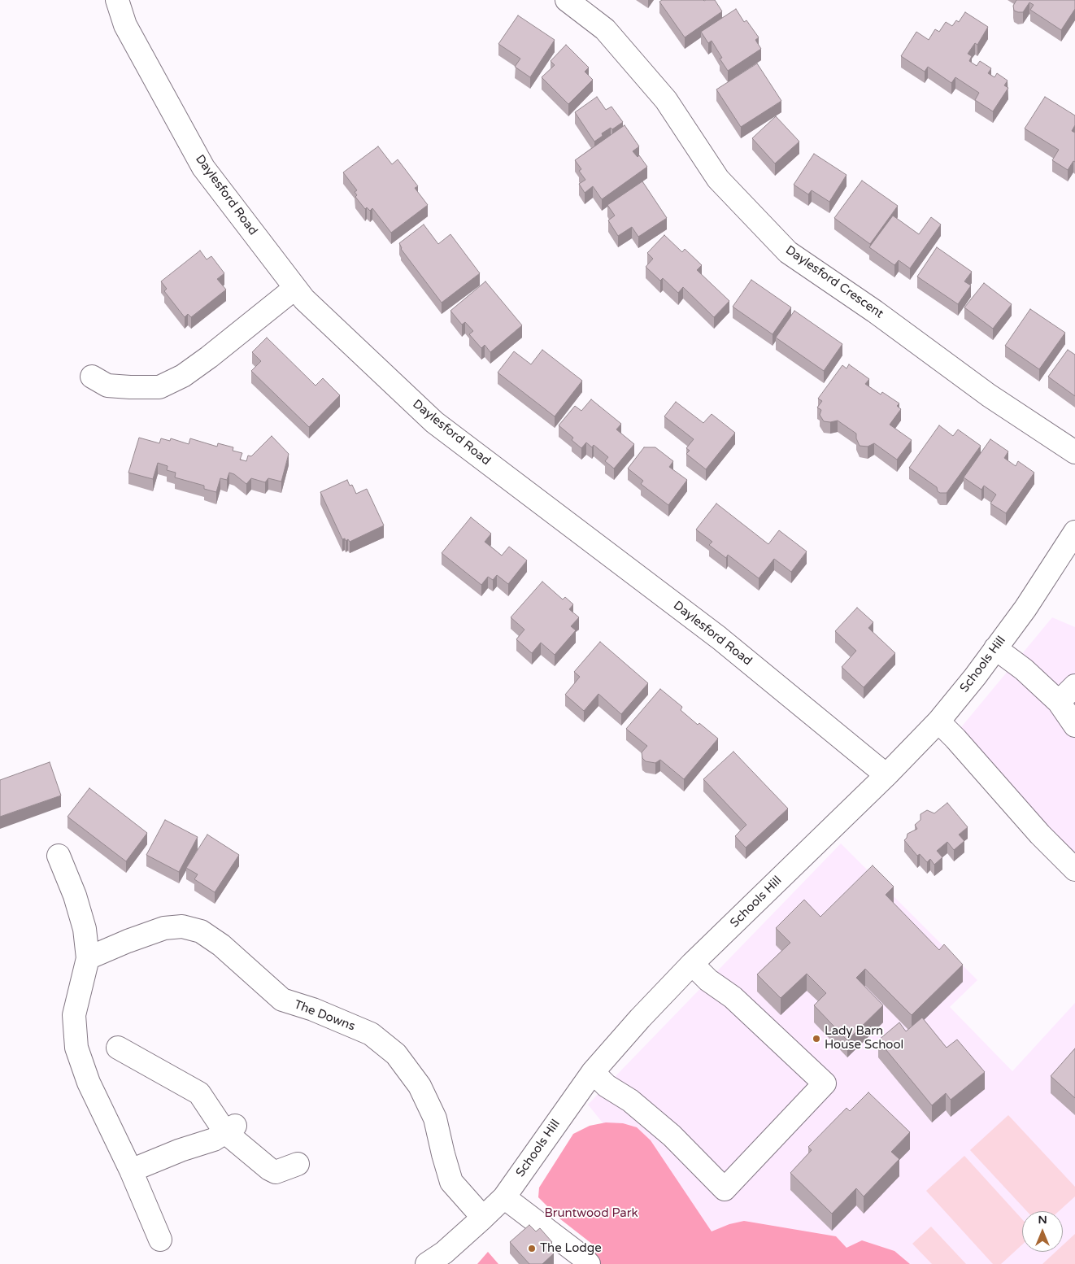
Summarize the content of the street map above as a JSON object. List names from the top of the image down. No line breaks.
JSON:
{"streets":{"street":["Daylesford Road","Daylesford Crescent","Schools Hill","The Downs"]},"crossings":[["Daylesford Road","Schools Hill"],["Schools Hill","The Downs"]],"parks":["Bruntwood Park"],"places":["Lady Barn House School","The Lodge"],"north":"top"}
